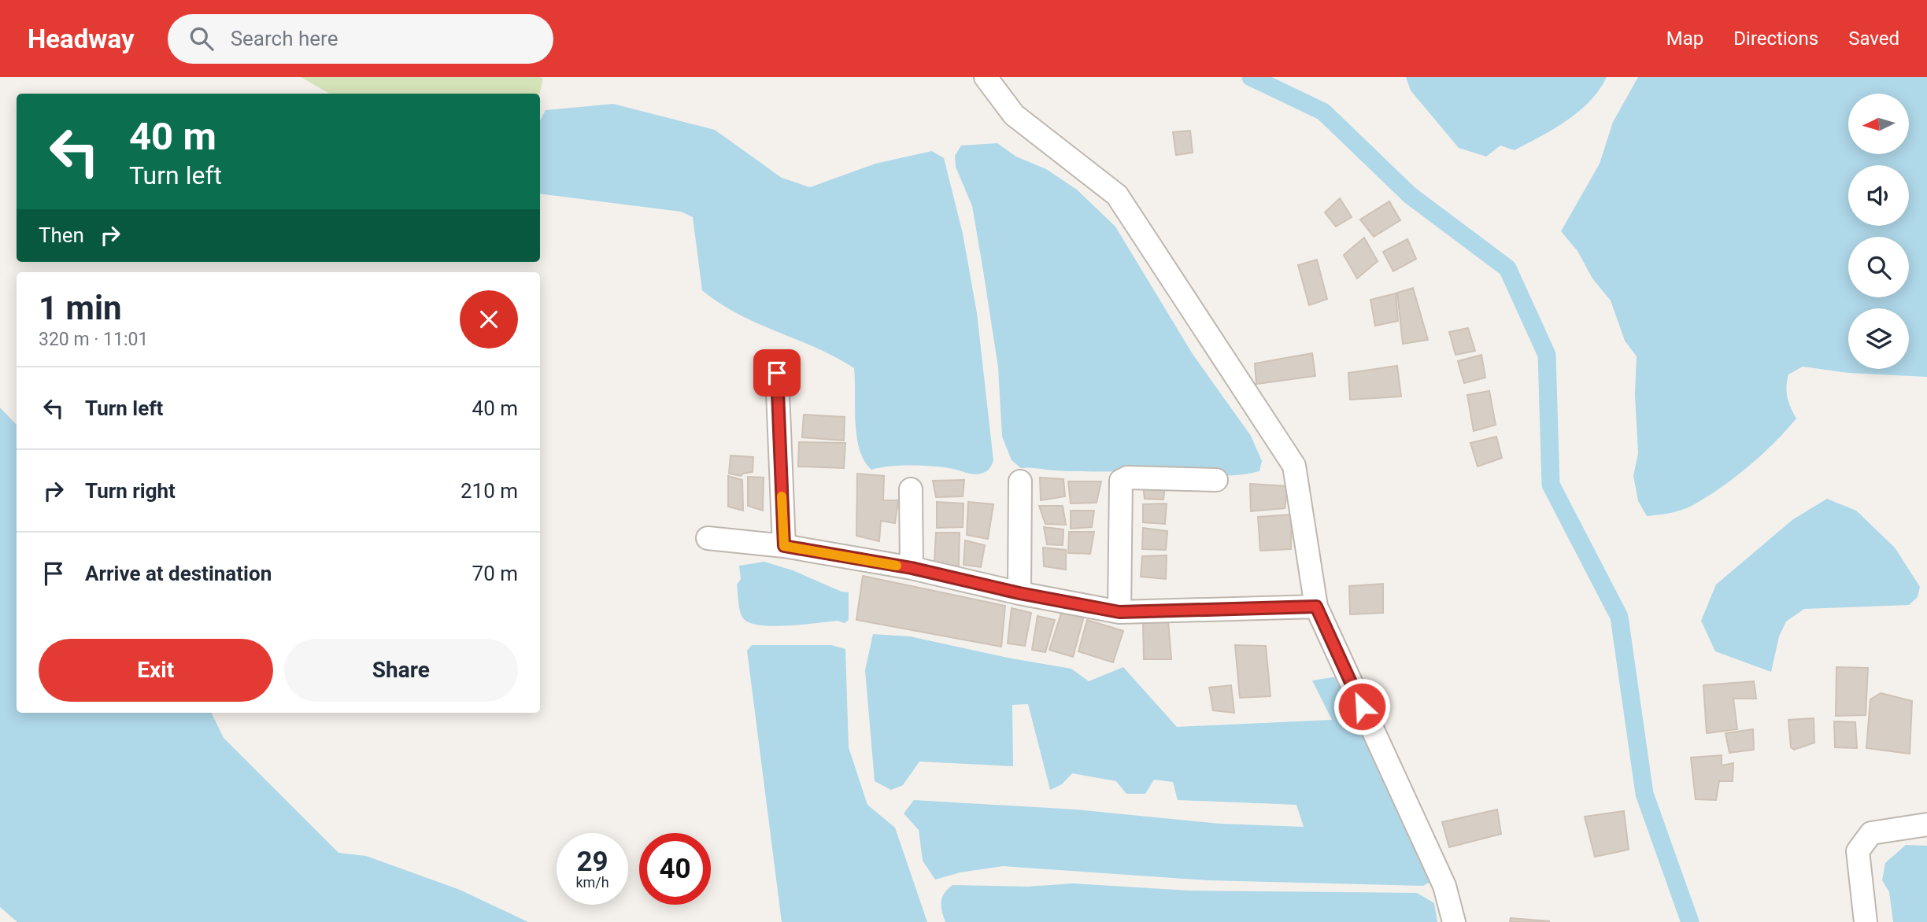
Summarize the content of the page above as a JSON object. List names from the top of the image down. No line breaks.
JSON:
{"north":"left","page":{"header":"Headway","search":"Search here","nav":["Map","Directions","Saved"],"turn":["40 m","Turn left"],"then":"Then","heading":["1 min","320 m · 11:01"],"list":[{"name":"Turn left","value":"40 m"},{"name":"Turn right","value":"210 m"},{"name":"Arrive at destination","value":"70 m"}],"buttons":["Exit","Share"],"speed":"29 km/h","limit":"40"}}
